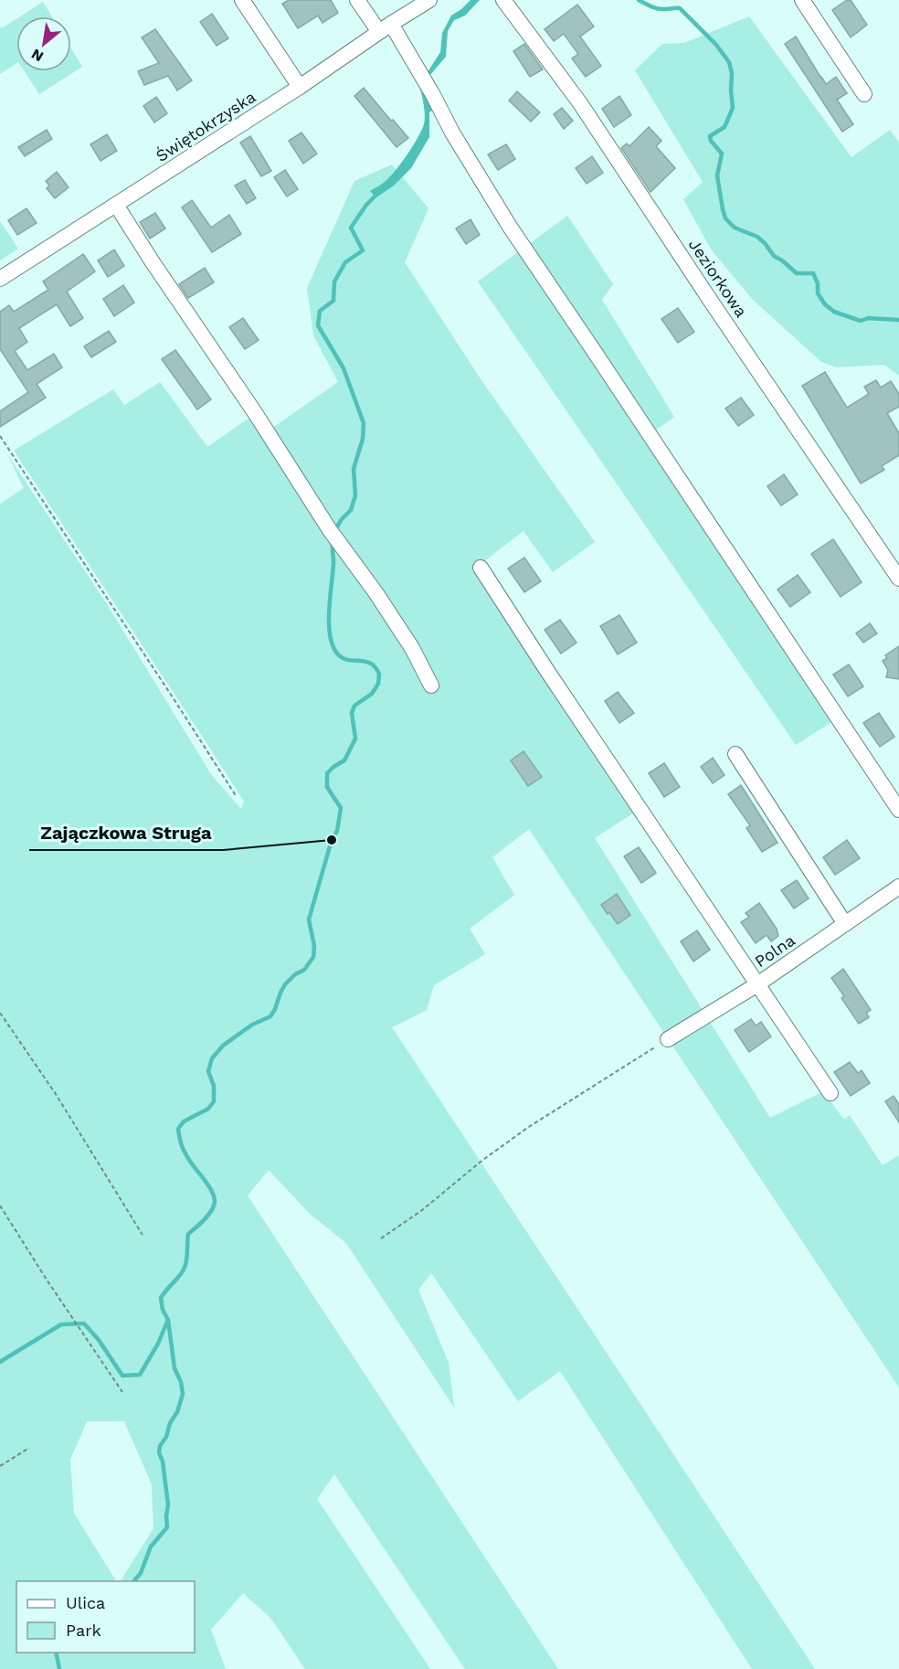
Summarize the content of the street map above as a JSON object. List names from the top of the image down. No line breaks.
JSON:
{"streets":{"street":["Świętokrzyska","Jeziorkowa","Polna"]},"places":["Zajączkowa Struga"],"legend":["Ulica","Park"],"north":"bottom left"}
